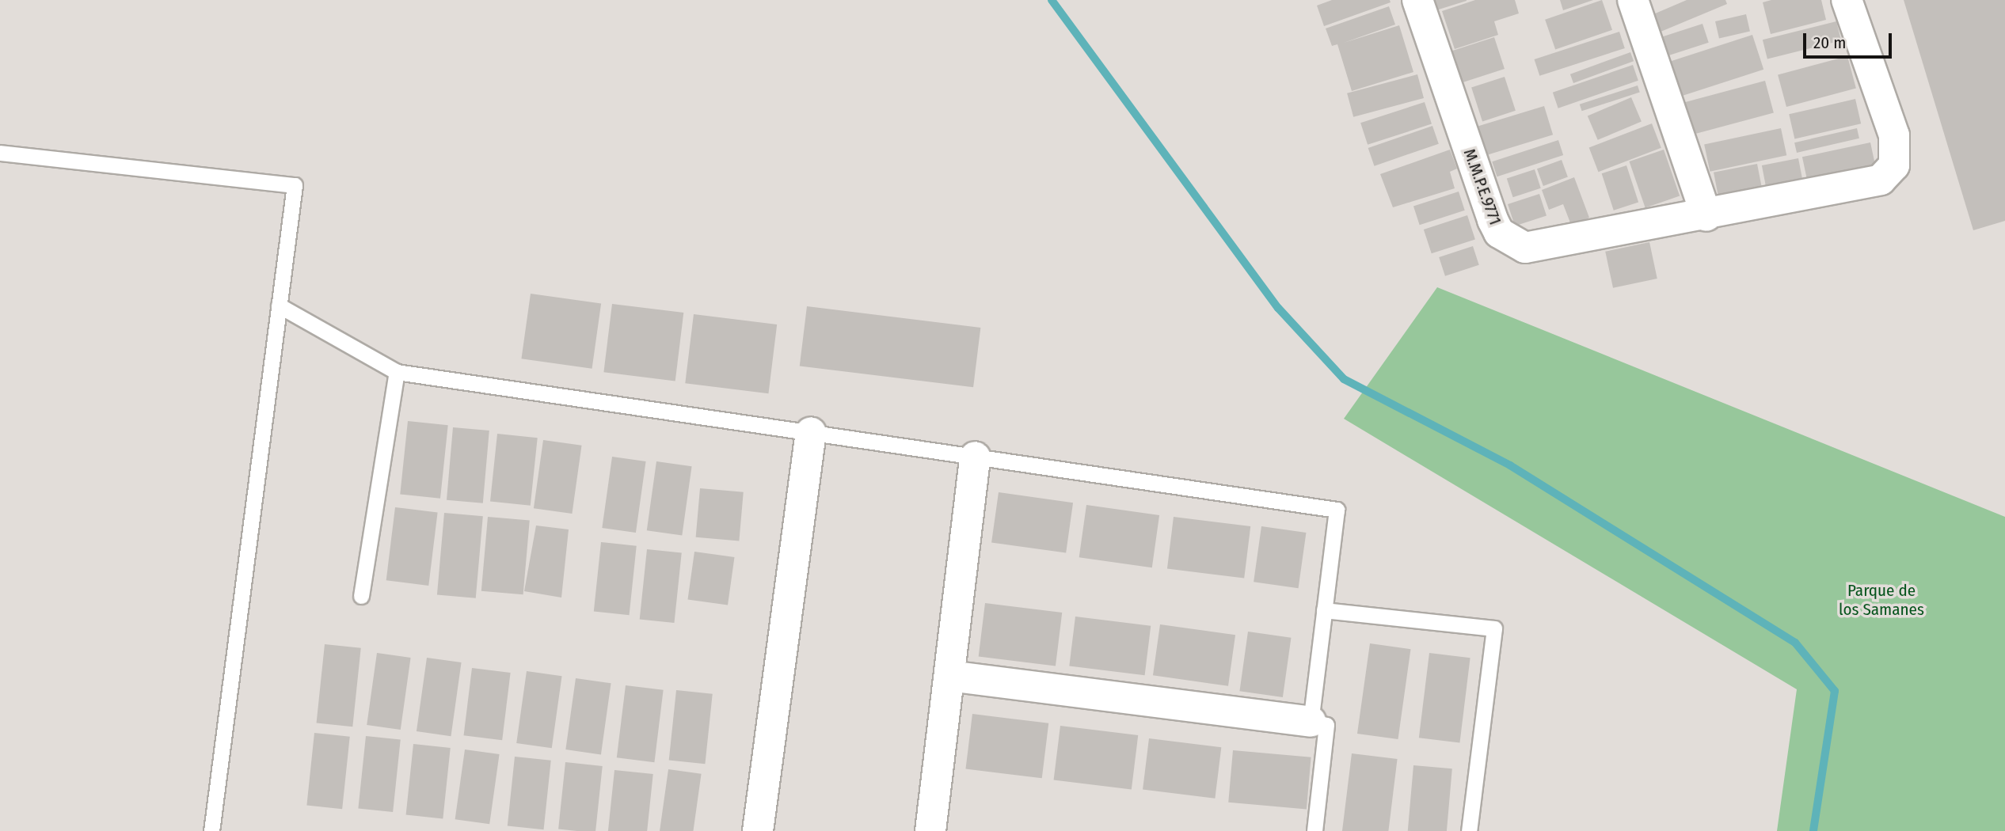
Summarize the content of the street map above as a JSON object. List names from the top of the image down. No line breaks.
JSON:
{"streets":{"street":["M.M.P.E.9771"]},"parks":["Parque de los Samanes"],"scale_bar":"20 m"}
